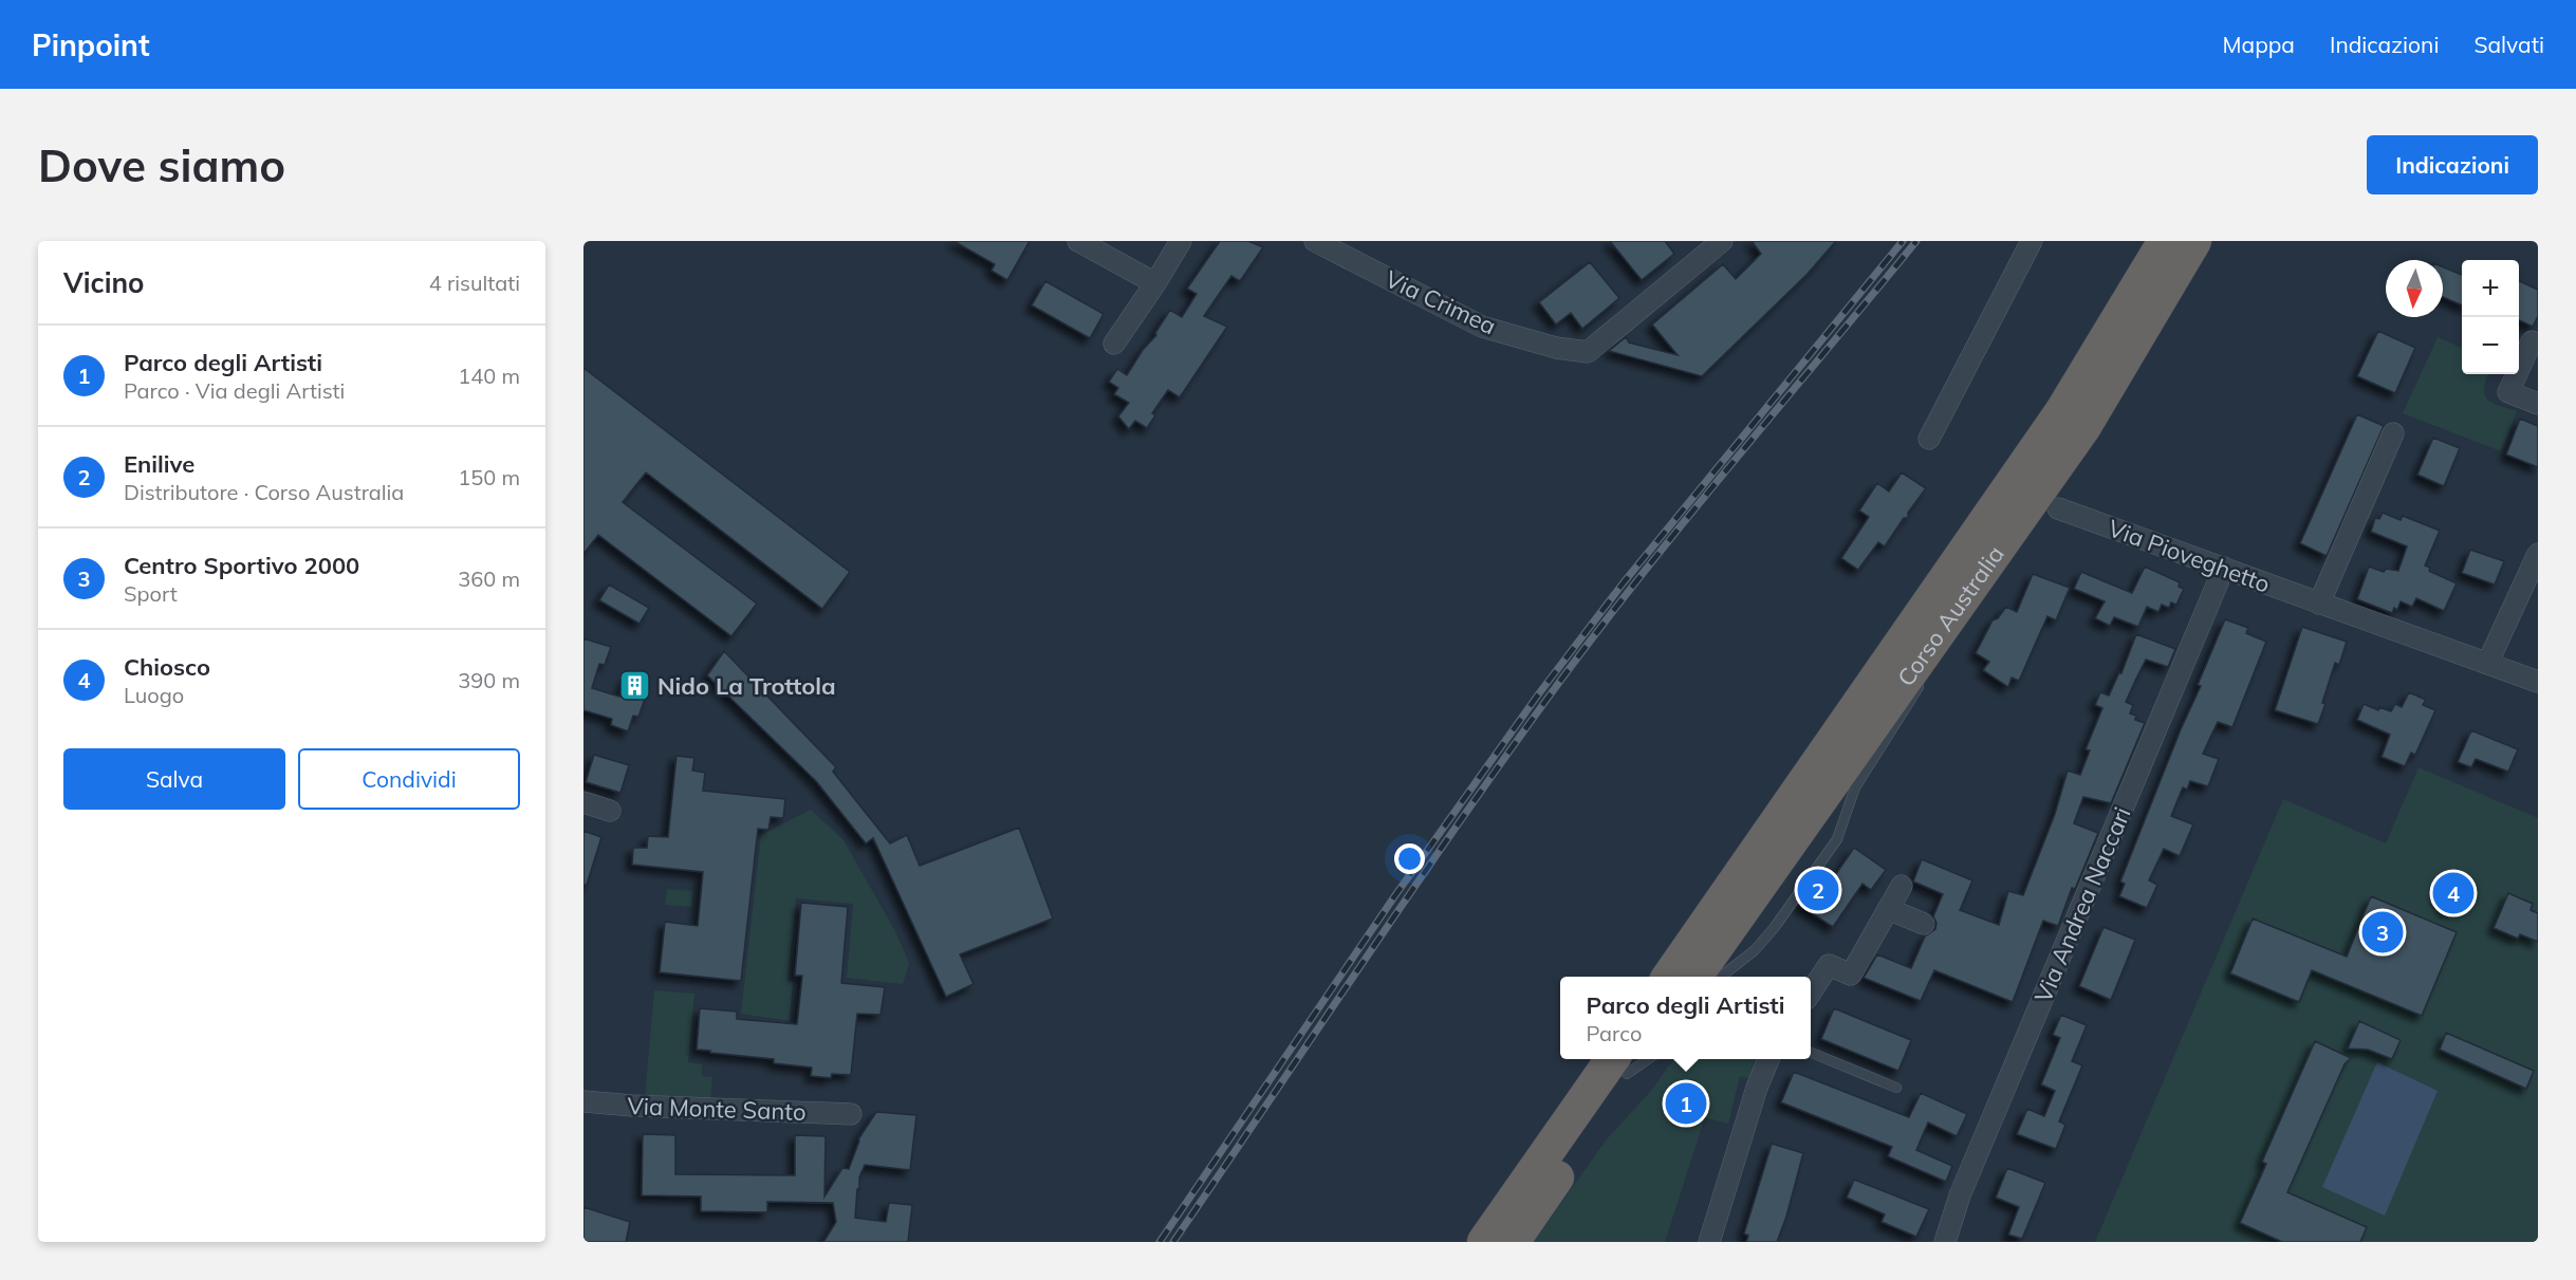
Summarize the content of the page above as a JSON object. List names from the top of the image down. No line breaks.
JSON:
{"streets":{"highway":["Corso Australia"],"street":["Via Crimea","Via Pioveghetto","Via Andrea Naccari","Via Monte Santo"]},"crossings":[["Via Pioveghetto","Via Andrea Naccari"]],"places":{"building":["Nido La Trottola"]},"north":"bottom","page":{"header":"Pinpoint","nav":["Mappa","Indicazioni","Salvati"],"buttons":["Indicazioni",["Salva","Condividi"]],"title":"Dove siamo","heading":["Vicino","4 risultati"],"map_buttons":["+","−"],"list":[{"mark":"1","name":"Parco degli Artisti","note":"Parco · Via degli Artisti","value":"140 m"},{"mark":"2","name":"Enilive","note":"Distributore · Corso Australia","value":"150 m"},{"mark":"3","name":"Centro Sportivo 2000","note":"Sport","value":"360 m"},{"mark":"4","name":"Chiosco","note":"Luogo","value":"390 m"}],"pins":["2","4","3","1"],"popup":["Parco degli Artisti","Parco"]}}
